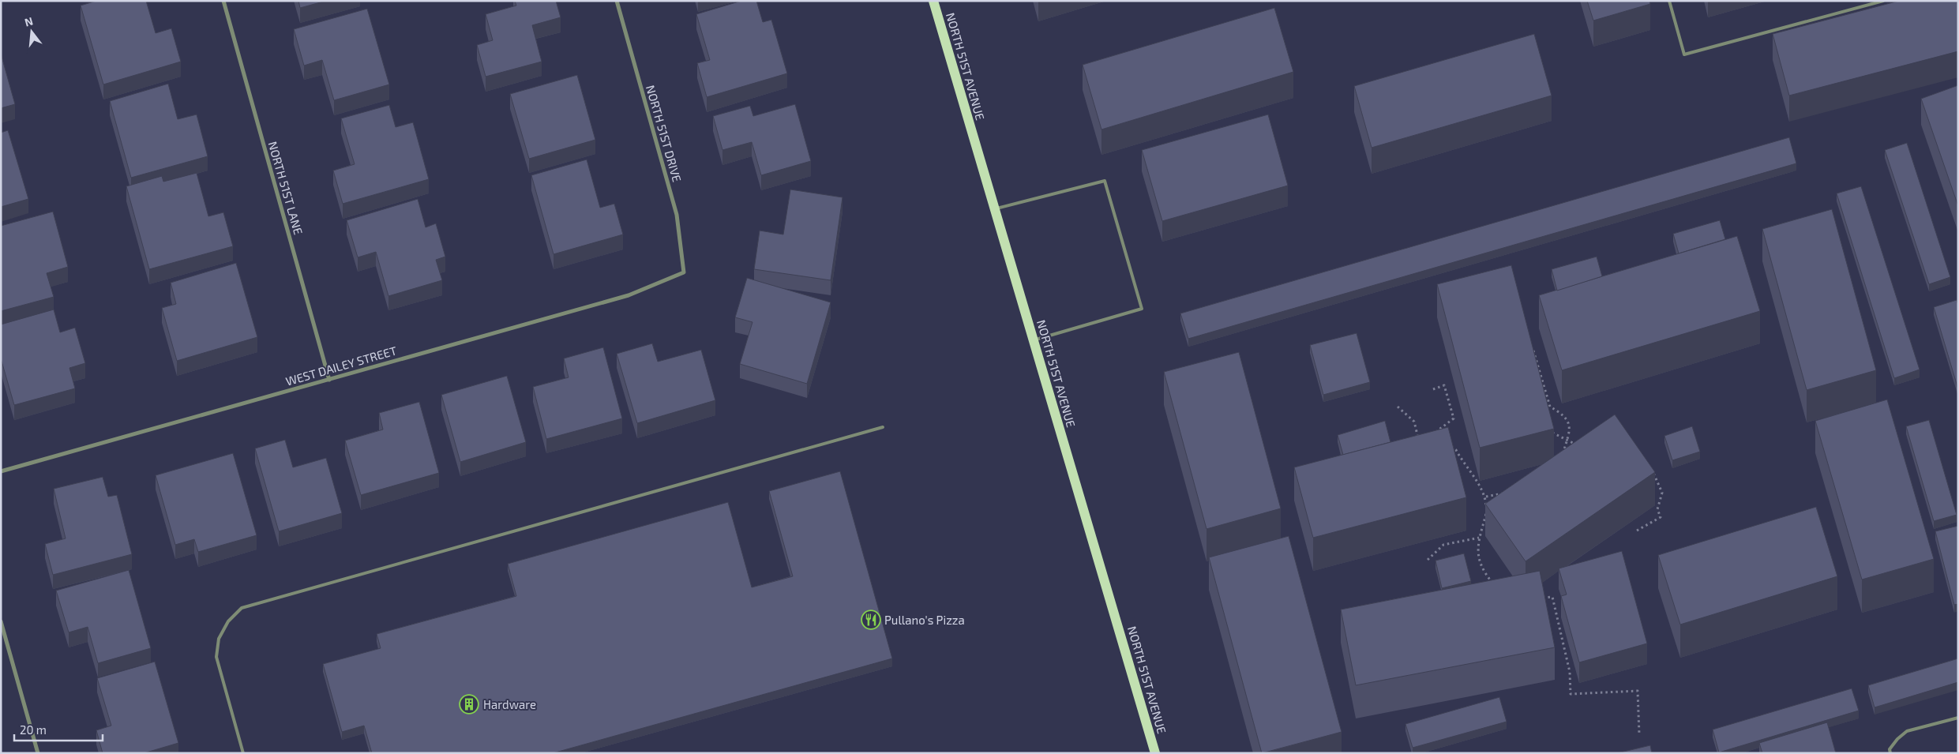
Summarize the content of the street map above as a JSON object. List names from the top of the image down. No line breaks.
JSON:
{"streets":{"main road":["NORTH 51ST AVENUE"],"street":["NORTH 51ST DRIVE","NORTH 51ST LANE","WEST DAILEY STREET"]},"crossings":[["NORTH 51ST DRIVE","WEST DAILEY STREET"],["NORTH 51ST LANE","WEST DAILEY STREET"]],"places":{"restaurant":["Pullano's Pizza"],"building":["Hardware"]},"scale_bar":"20 m","north":"top"}
